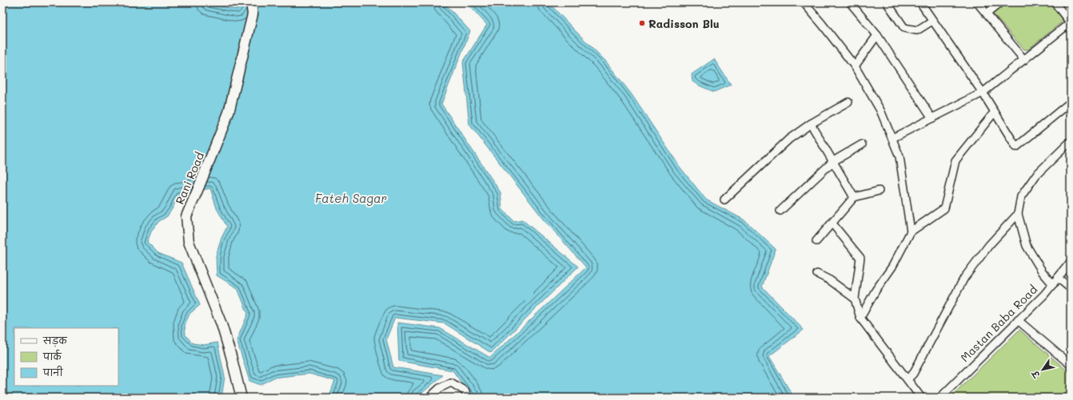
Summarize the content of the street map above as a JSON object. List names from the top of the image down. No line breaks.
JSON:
{"streets":{"street":["Rani Road","Mastan Baba Road"]},"water":["Fateh Sagar"],"places":["Radisson Blu"],"legend":["सड़क","पार्क","पानी"],"north":"bottom left"}
